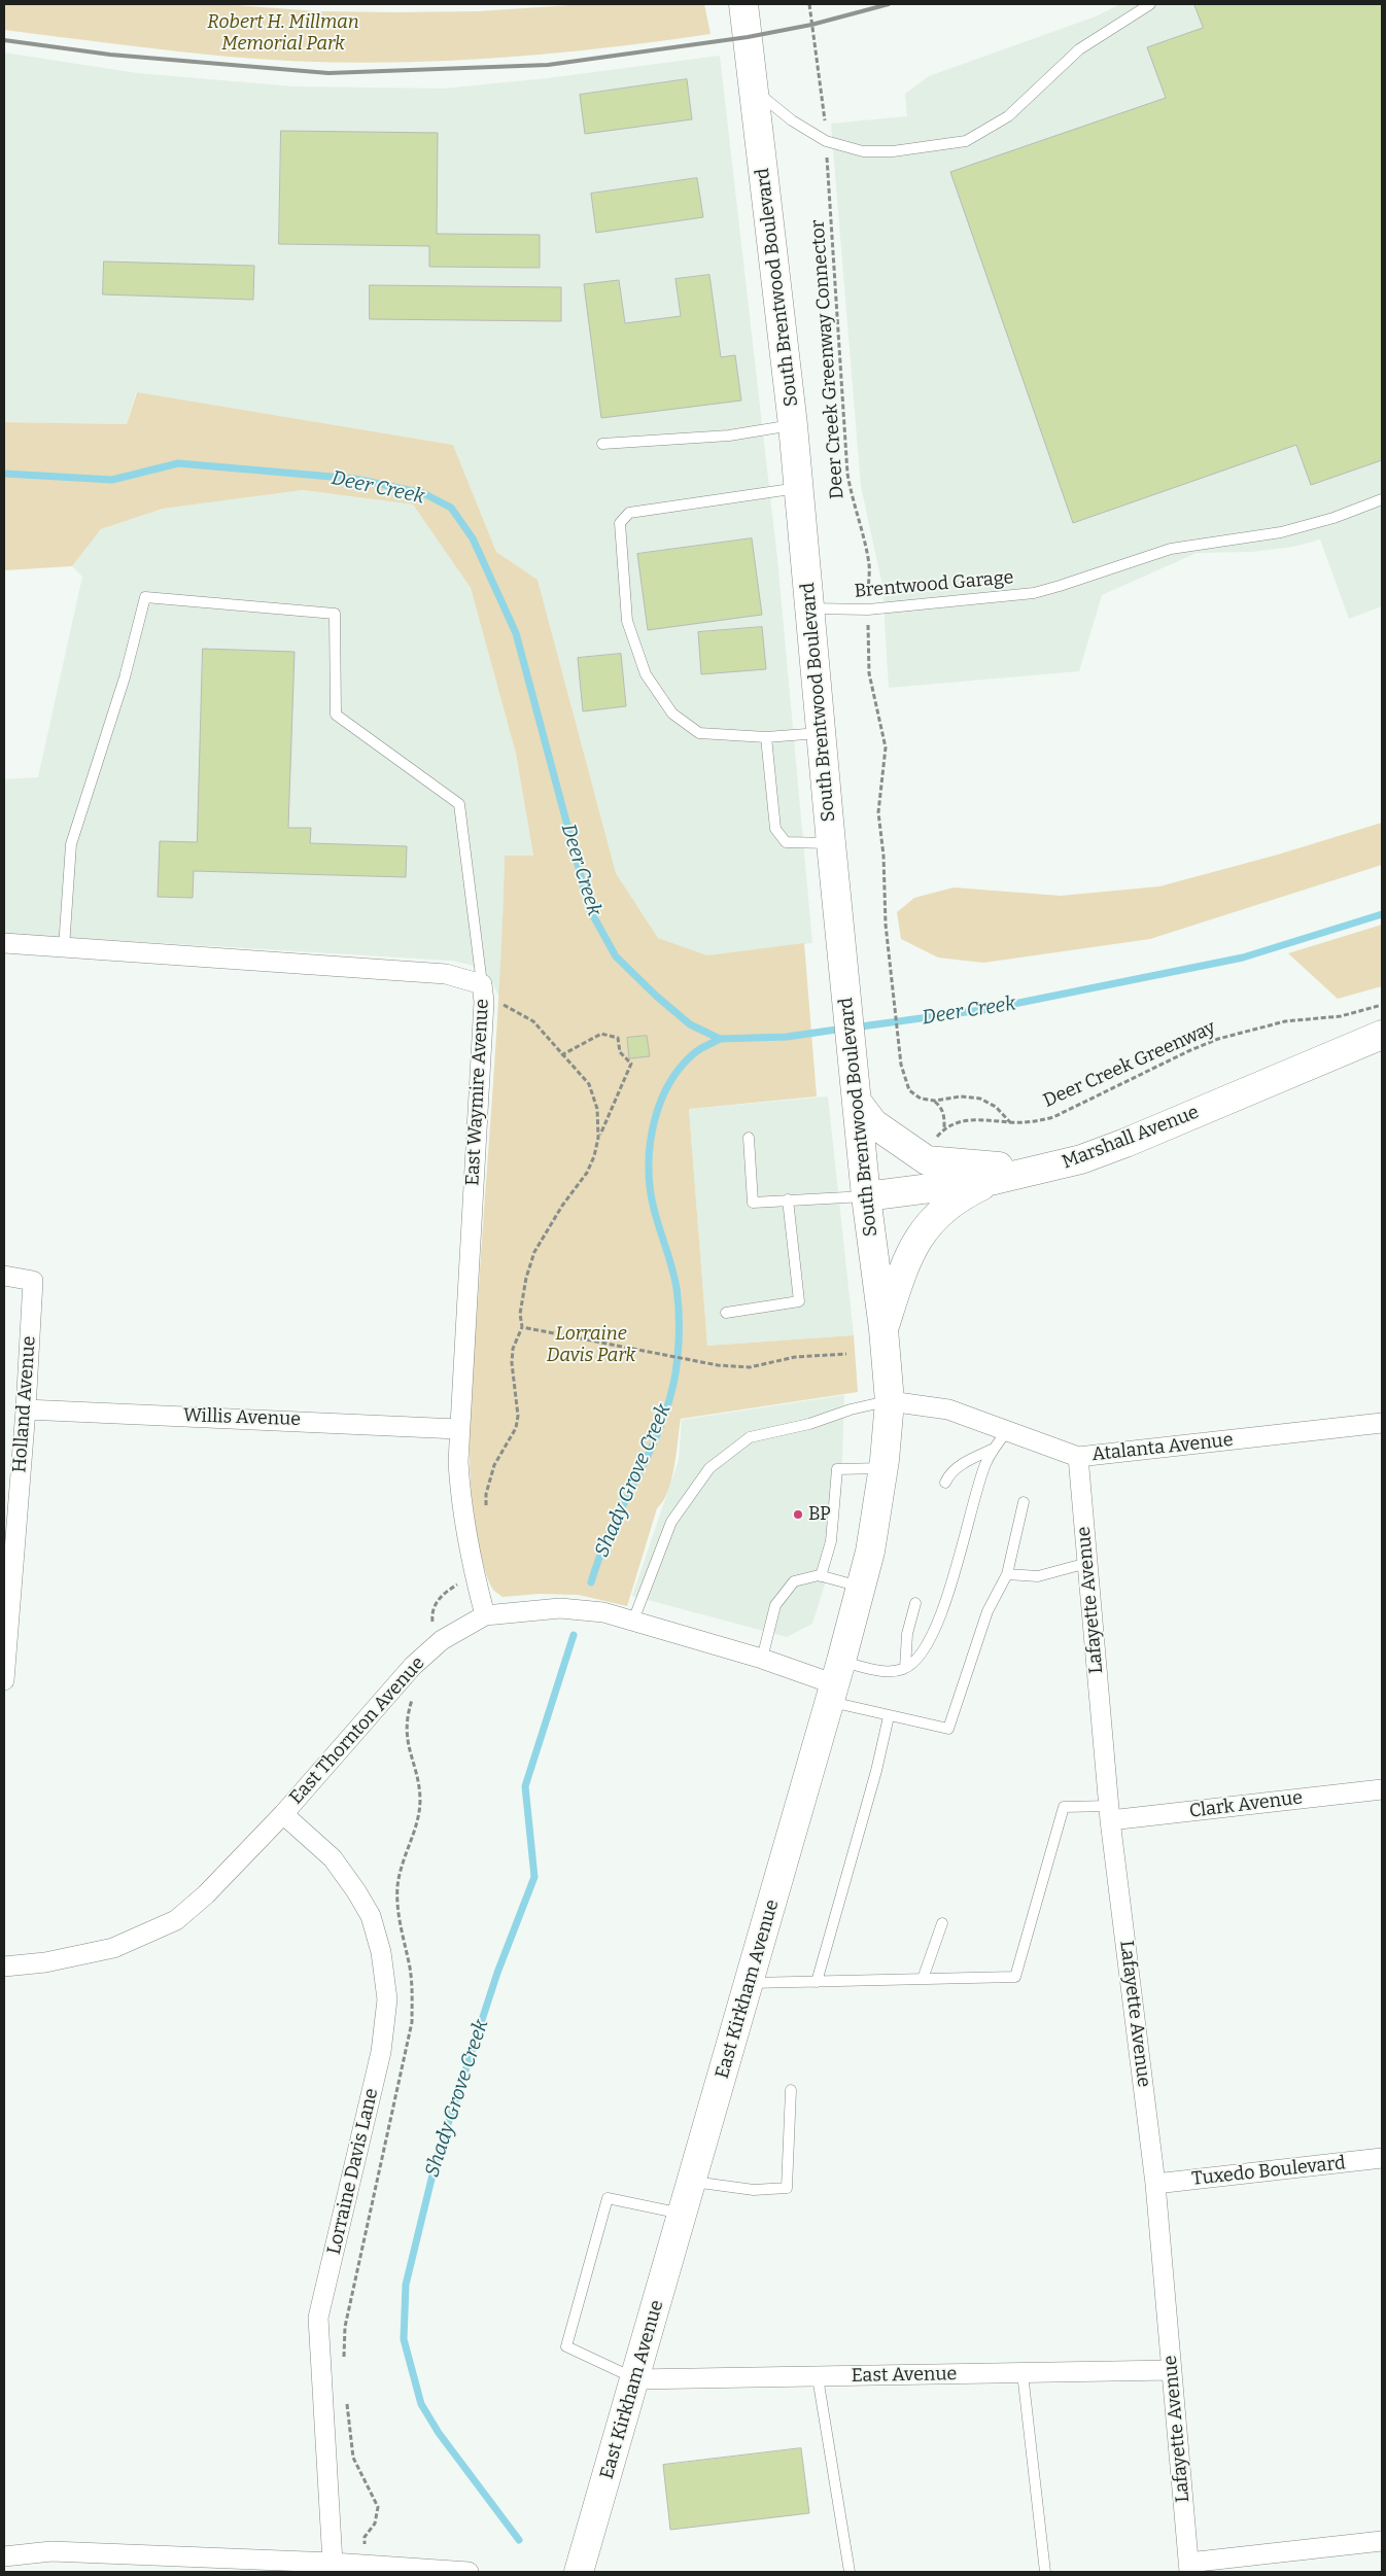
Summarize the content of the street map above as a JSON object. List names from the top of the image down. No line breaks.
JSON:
{"streets":{"main road":["South Brentwood Boulevard","Marshall Avenue","East Kirkham Avenue"],"street":["East Waymire Avenue","Holland Avenue","Willis Avenue","Atalanta Avenue","Lafayette Avenue","East Thornton Avenue","Clark Avenue","Lorraine Davis Lane","Tuxedo Boulevard","East Avenue"],"lane":["Brentwood Garage"],"path":["Deer Creek Greenway Connector","Deer Creek Greenway"]},"crossings":[["South Brentwood Boulevard","Brentwood Garage"],["South Brentwood Boulevard","Marshall Avenue"],["South Brentwood Boulevard","Atalanta Avenue"],["South Brentwood Boulevard","East Kirkham Avenue"],["Deer Creek Greenway Connector","Brentwood Garage"],["East Waymire Avenue","Willis Avenue"],["East Waymire Avenue","East Thornton Avenue"],["Holland Avenue","Willis Avenue"],["Atalanta Avenue","Lafayette Avenue"],["Atalanta Avenue","East Kirkham Avenue"],["Lafayette Avenue","Clark Avenue"],["Lafayette Avenue","Tuxedo Boulevard"],["Lafayette Avenue","East Avenue"],["East Thornton Avenue","East Kirkham Avenue"],["East Thornton Avenue","Lorraine Davis Lane"],["East Kirkham Avenue","East Avenue"]],"water":["Deer Creek","Shady Grove Creek"],"parks":["Robert H. Millman Memorial Park","Lorraine Davis Park"],"places":["BP"]}
